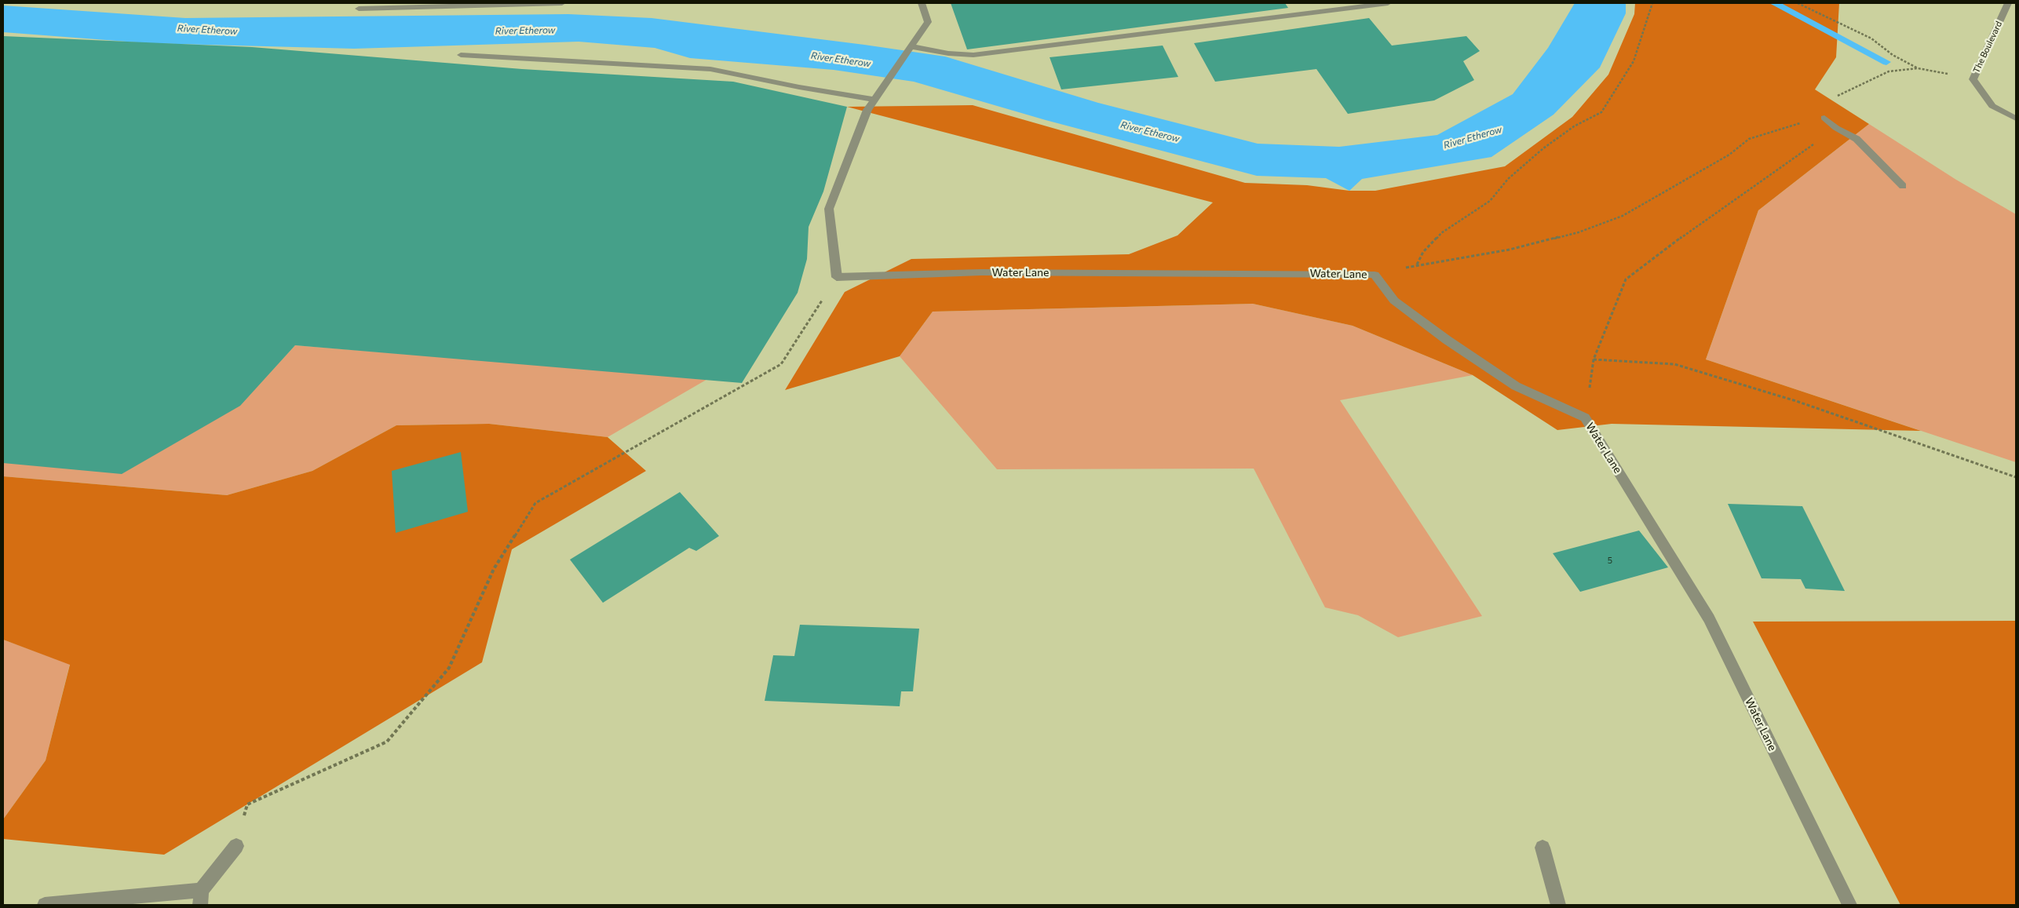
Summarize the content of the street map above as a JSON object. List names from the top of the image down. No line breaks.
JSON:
{"streets":{"street":["The Boulevard","Water Lane"]},"water":["River Etherow"],"house_numbers":["5"]}
